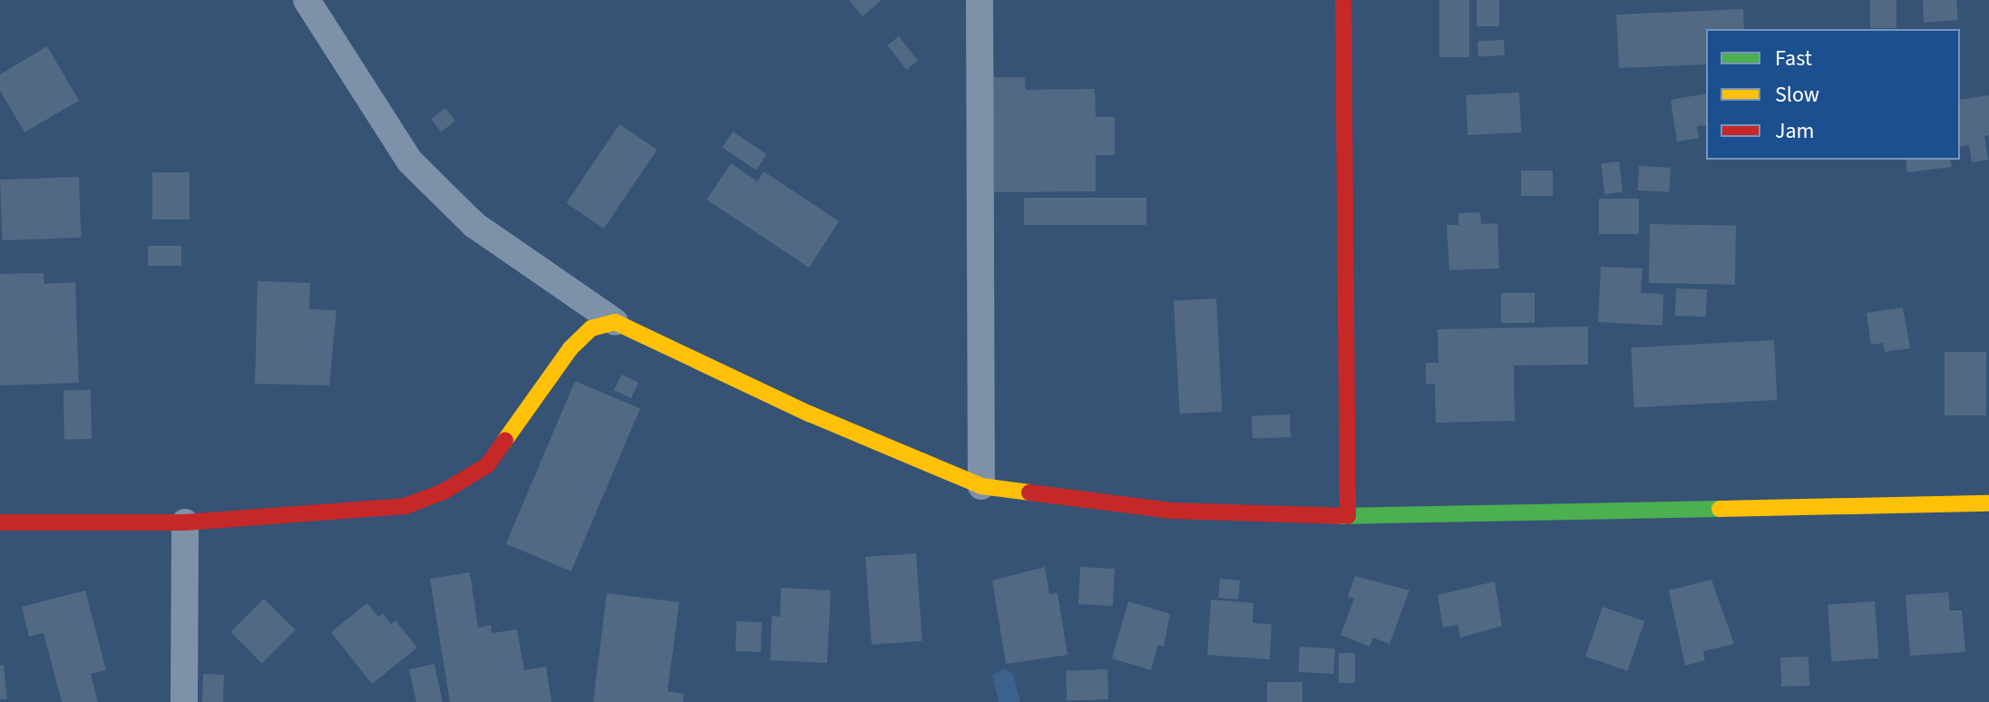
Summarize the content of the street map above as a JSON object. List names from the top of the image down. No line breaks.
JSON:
{"legend":["Fast","Slow","Jam"]}
